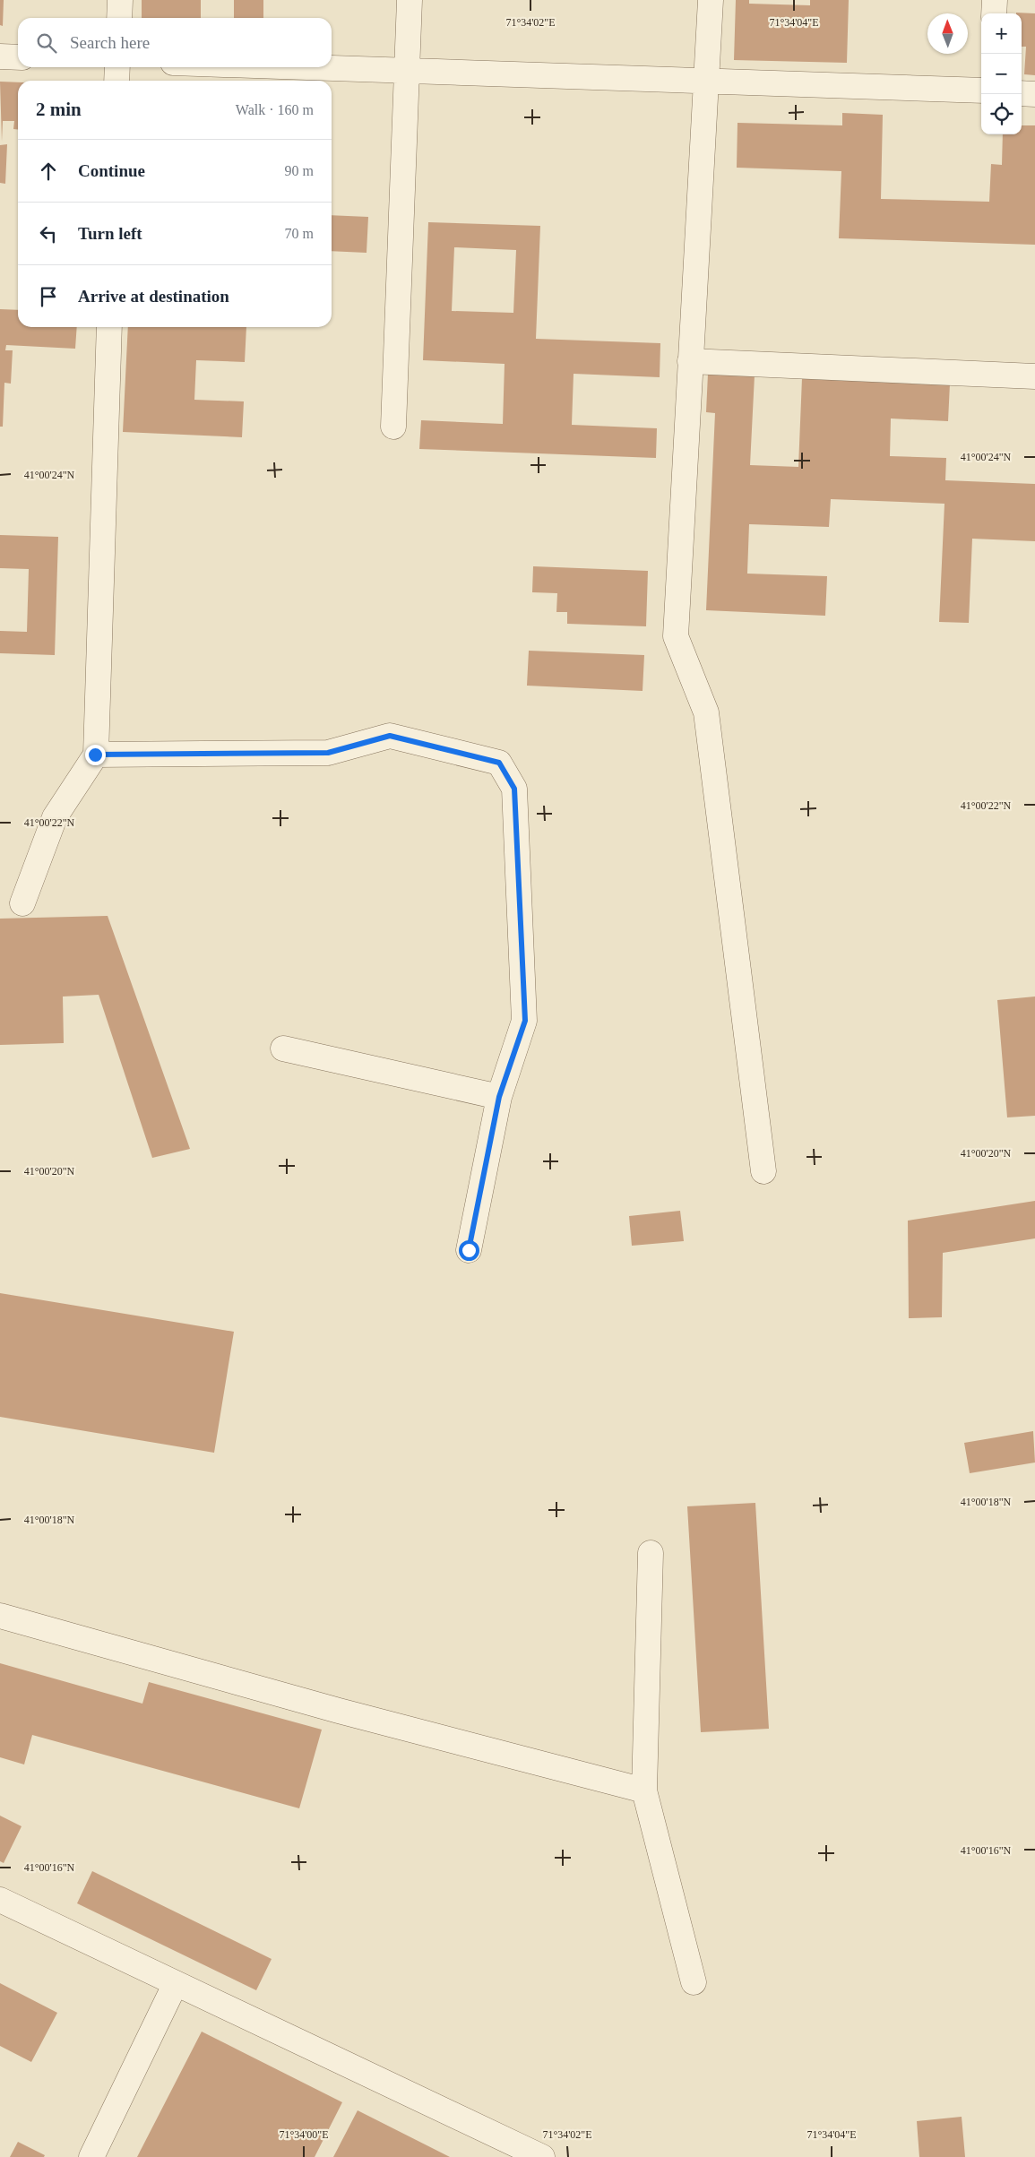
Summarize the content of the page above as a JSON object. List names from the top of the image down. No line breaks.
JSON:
{"north":"top","page":{"map_buttons":["+","−"],"search":"Search here","heading":["2 min","Walk · 160 m"],"list":[["Continue","90 m"],["Turn left","70 m"],"Arrive at destination"]},"coordinates":["71°34'02\"E","71°34'04\"E","41°00'24\"N","41°00'22\"N","41°00'20\"N","41°00'18\"N","41°00'16\"N","71°34'00\"E"]}
